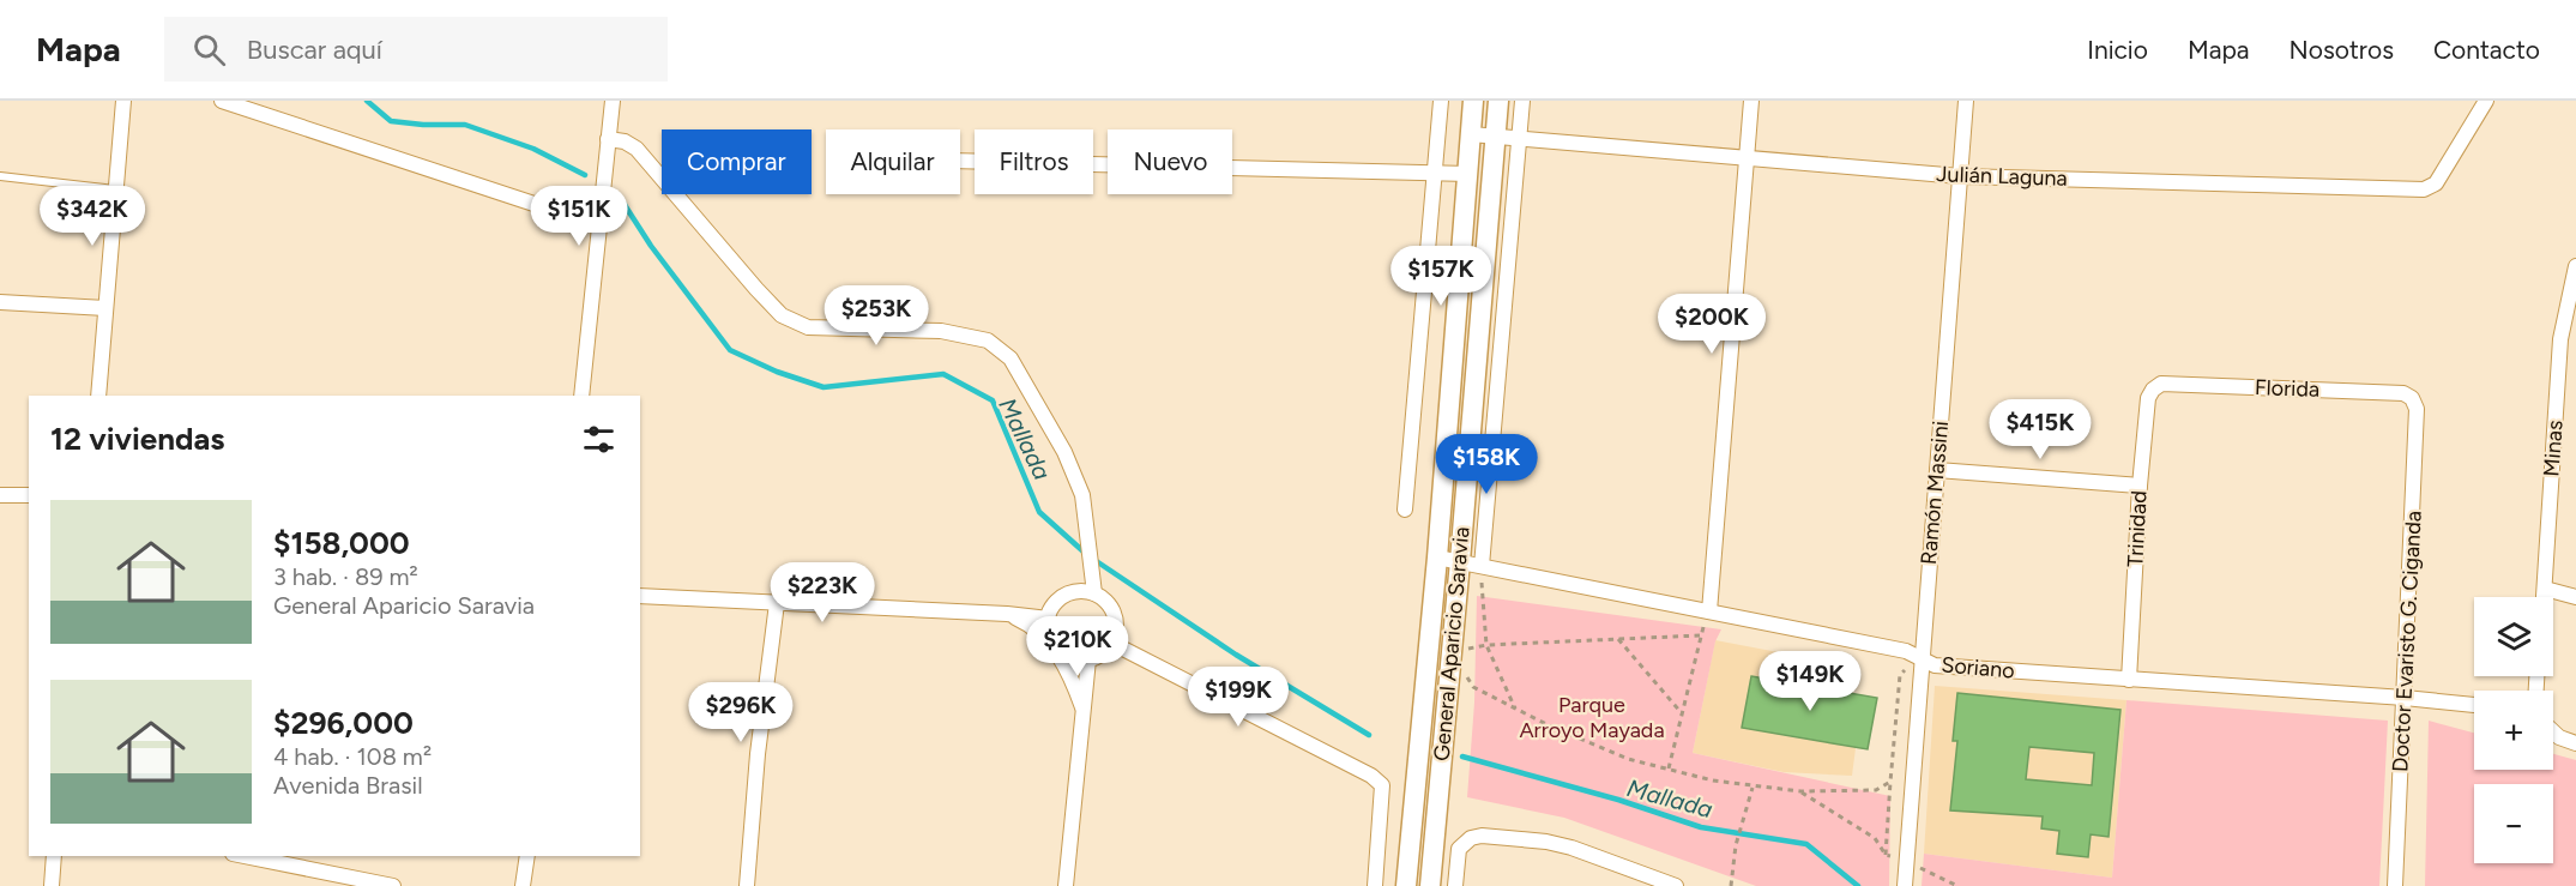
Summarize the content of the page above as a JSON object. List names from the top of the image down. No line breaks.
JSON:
{"streets":{"main road":["General Aparicio Saravia"],"street":["Julián Laguna","Florida","Minas","Ramón Massini","Trinidad","Doctor Evaristo G. Ciganda","Soriano"]},"crossings":[["Julián Laguna","Ramón Massini"],["Julián Laguna","General Aparicio Saravia"],["Florida","Trinidad"],["Florida","Doctor Evaristo G. Ciganda"],["Ramón Massini","Soriano"],["Trinidad","Soriano"],["Doctor Evaristo G. Ciganda","Soriano"],["General Aparicio Saravia","Soriano"]],"water":["Mallada"],"parks":["Parque Arroyo Mayada"],"page":{"header":"Mapa","search":"Buscar aquí","nav":["Inicio","Mapa","Nosotros","Contacto"],"chip":["Comprar","Alquilar","Filtros","Nuevo"],"price":["$342K","$151K","$157K","$253K","$200K","$415K","$158K","$223K","$210K","$149K","$199K","$296K"],"heading":"12 viviendas","list":[{"name":"$158,000","note":"3 hab. · 89 m² · General Aparicio Saravia"},{"name":"$296,000","note":"4 hab. · 108 m² · Avenida Brasil"}],"map_buttons":["+","−"]}}
